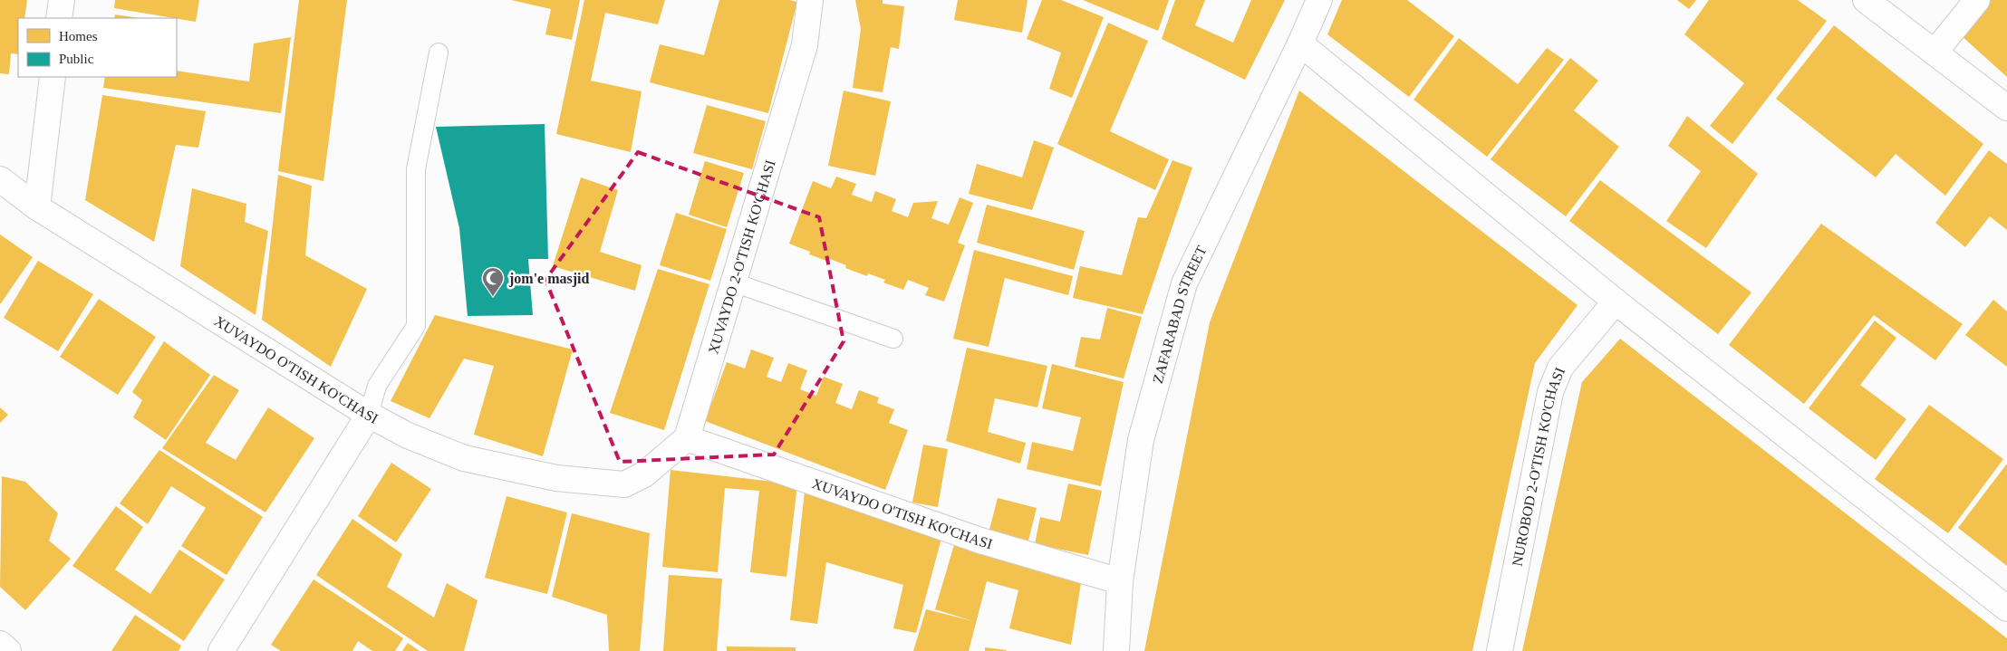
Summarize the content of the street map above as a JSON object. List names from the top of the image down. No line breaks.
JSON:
{"streets":{"street":["XUVAYDO 2-O'TISH KO'CHASI","ZAFARABAD STREET","XUVAYDO O'TISH KO'CHASI","NUROBOD 2-O'TISH KO'CHASI"]},"crossings":[["XUVAYDO 2-O'TISH KO'CHASI","XUVAYDO O'TISH KO'CHASI"],["ZAFARABAD STREET","XUVAYDO O'TISH KO'CHASI"]],"places":{"mosque":["jom'e masjid"]},"legend":["Homes","Public"]}
